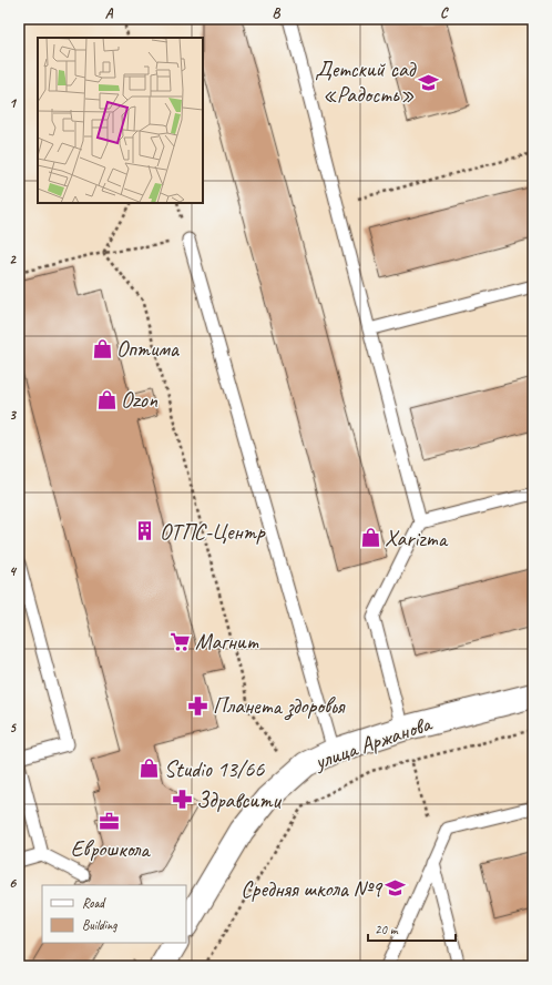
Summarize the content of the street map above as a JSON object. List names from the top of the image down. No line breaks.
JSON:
{"streets":{"street":["улица Аржанова"]},"places":{"school or university":["Детский сад «Радость»","Средняя школа №9"],"shop":["Оптима","Ozon","Xarizma","Studio 13/66"],"building":["ОТПС-Центр"],"supermarket":["Магнит"],"pharmacy":["Планета здоровья","Здравсити"],"office":["Еврошкола"]},"legend":["Road","Building"],"scale_bar":"20 m","grid":{"columns":["A","B","C"],"rows":["1","2","3","4","5","6"]}}
